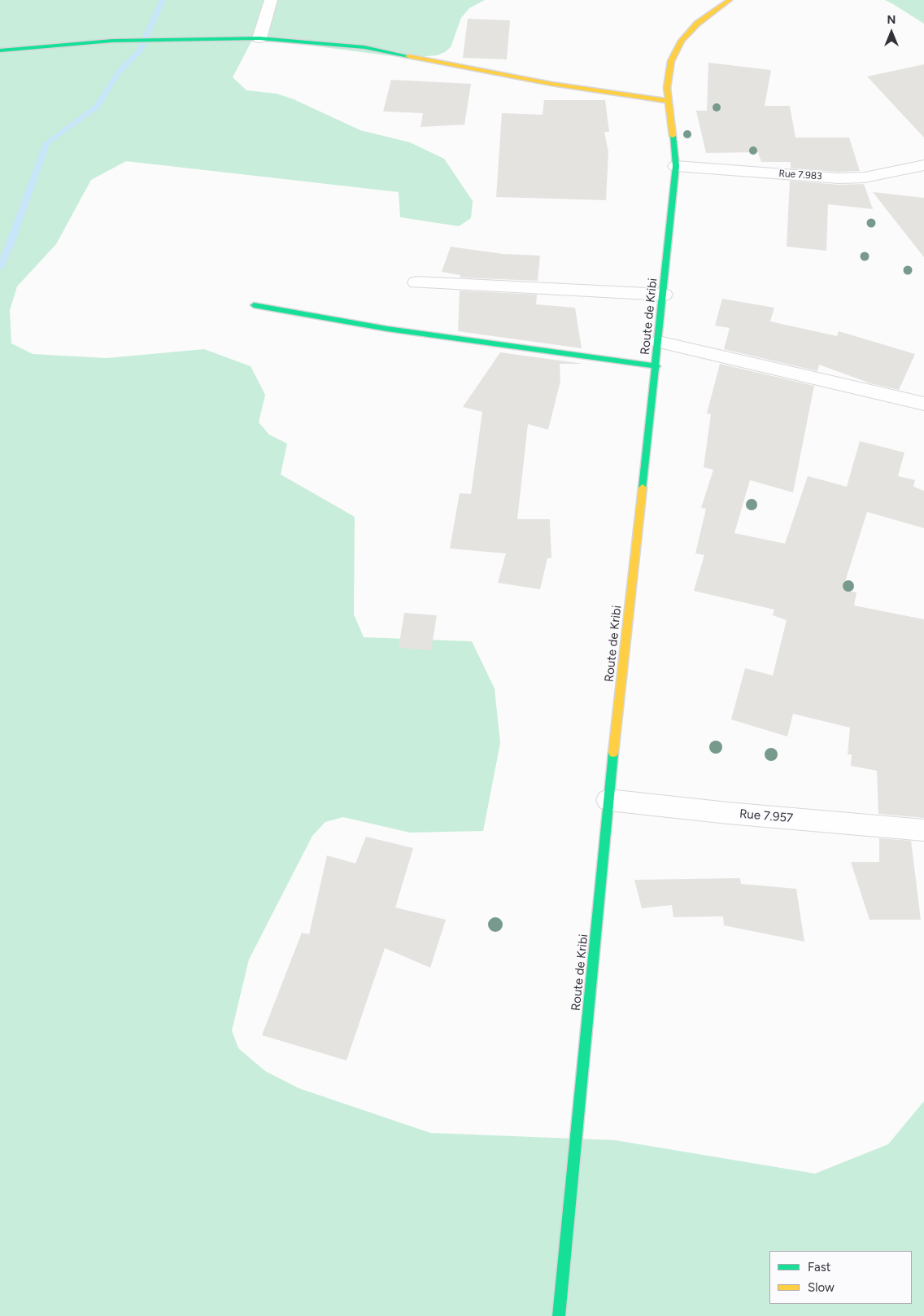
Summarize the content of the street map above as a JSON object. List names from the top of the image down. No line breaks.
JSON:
{"streets":{"main road":["Route de Kribi"],"street":["Rue 7.983","Rue 7.957"]},"crossings":[["Rue 7.983","Route de Kribi"],["Route de Kribi","Rue 7.957"]],"legend":["Fast","Slow"],"north":"top"}
